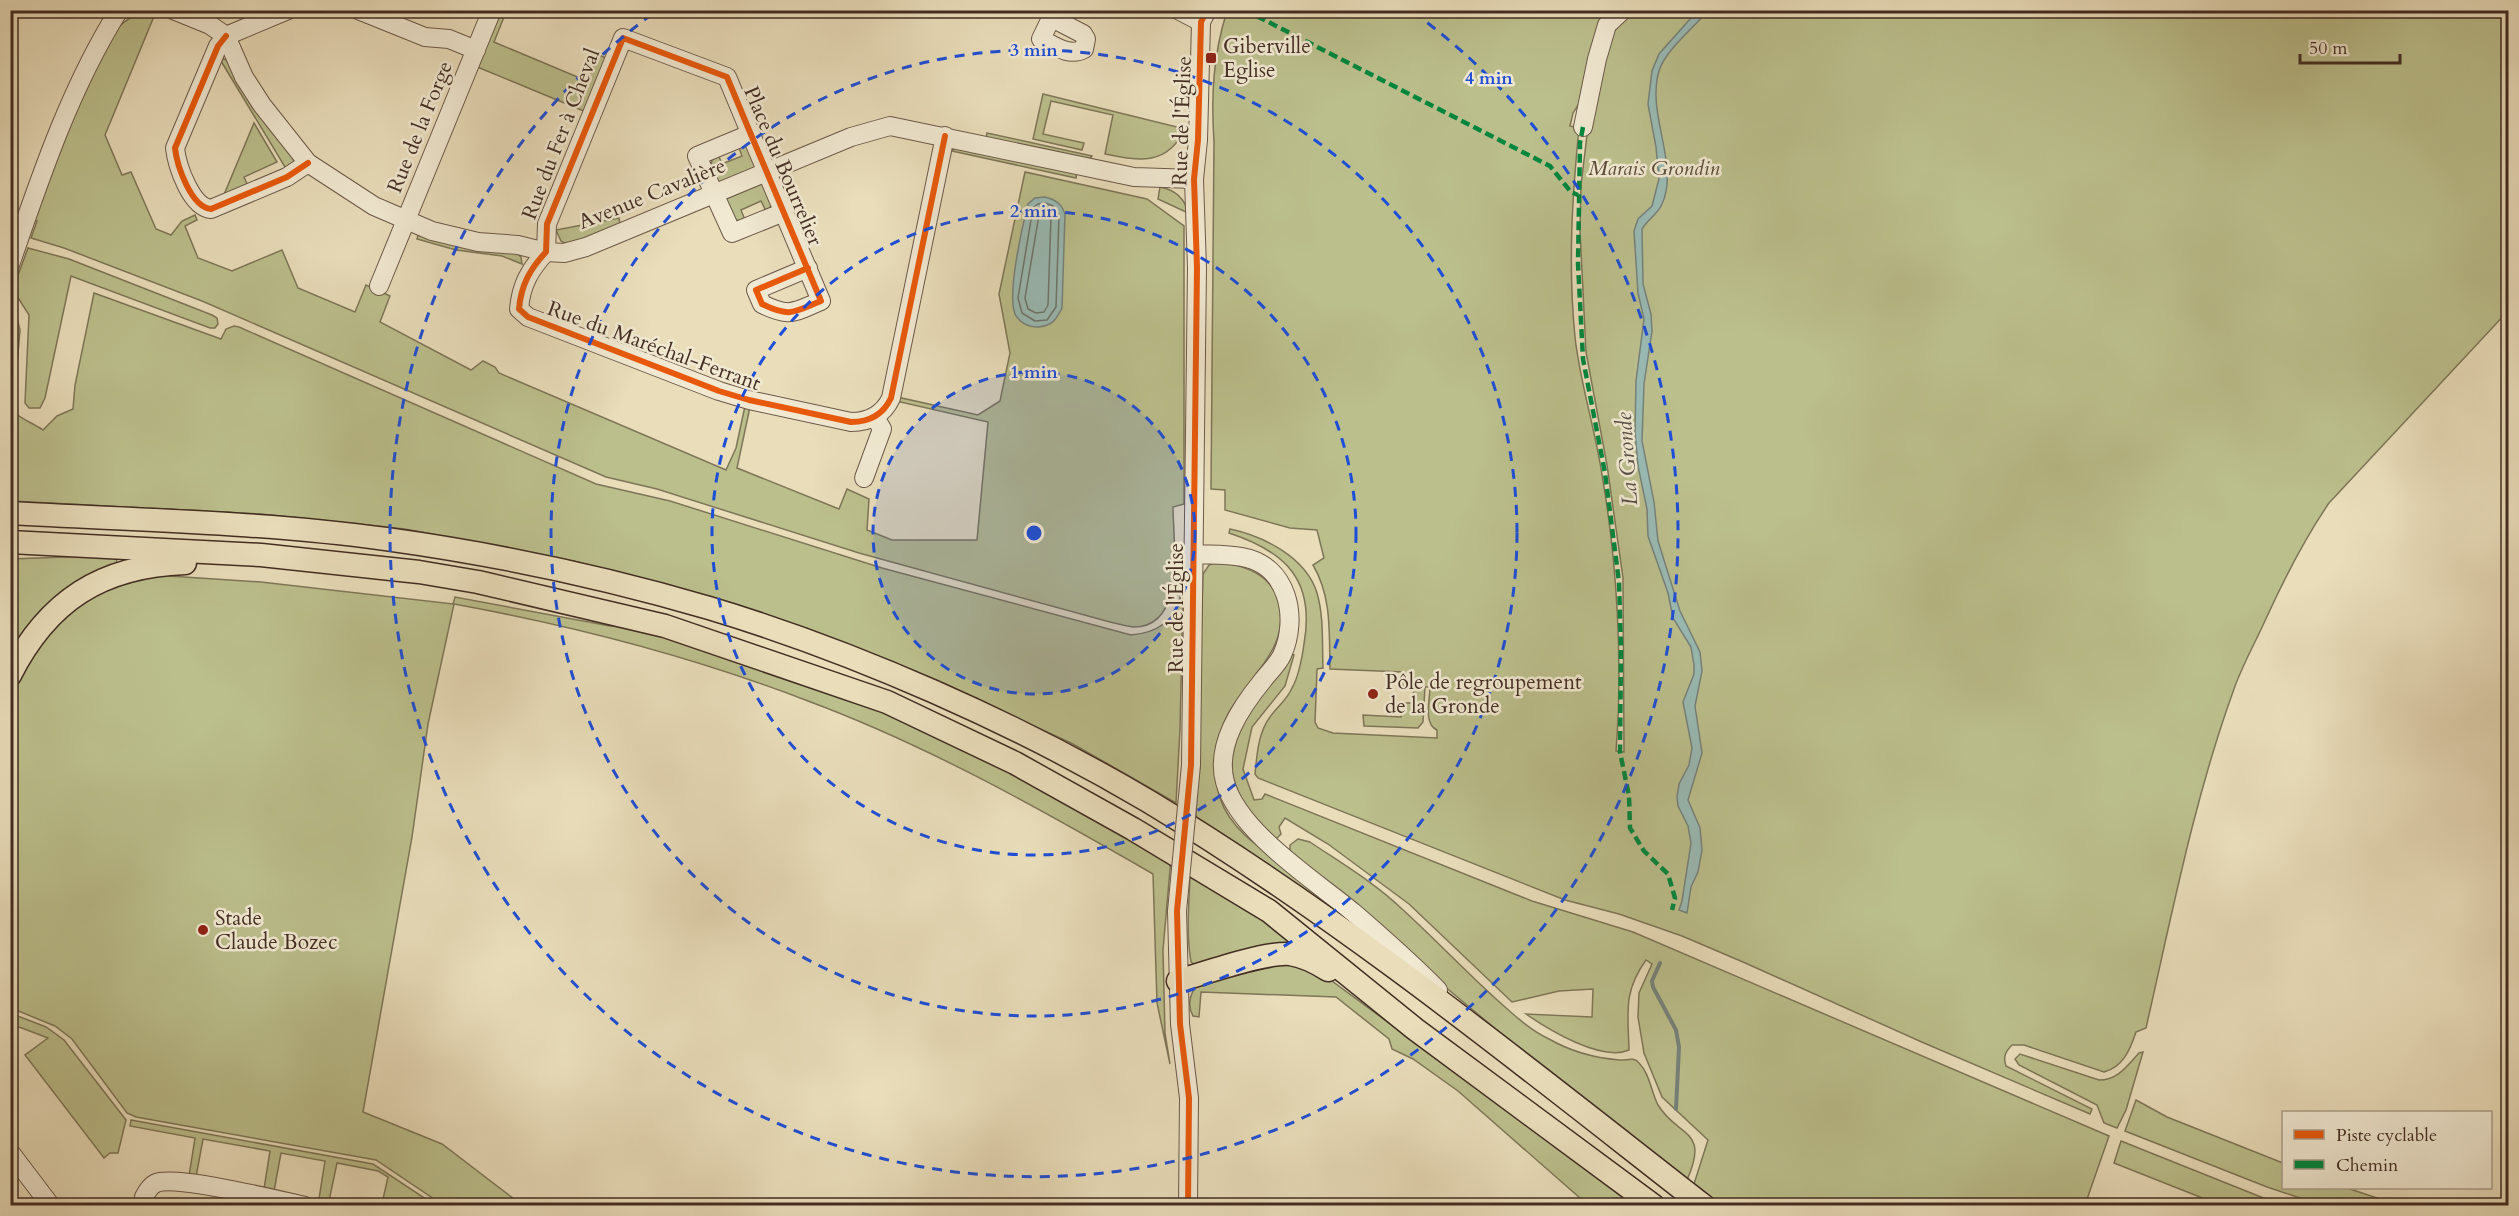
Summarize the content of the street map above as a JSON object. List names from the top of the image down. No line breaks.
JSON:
{"streets":{"street":["Rue de l'Église","Rue de la Forge","Rue du Fer à Cheval","Place du Bourrelier","Avenue Cavalière","Rue du Maréchal-Ferrant"]},"crossings":[["Rue de l'Église","Avenue Cavalière"],["Rue de la Forge","Avenue Cavalière"],["Rue du Fer à Cheval","Place du Bourrelier"],["Rue du Fer à Cheval","Avenue Cavalière"],["Rue du Fer à Cheval","Rue du Maréchal-Ferrant"],["Place du Bourrelier","Avenue Cavalière"],["Avenue Cavalière","Rue du Maréchal-Ferrant"]],"water":["La Gronde"],"parks":["Marais Grondin"],"places":{"transit":["Giberville Eglise"],"other":["Pôle de regroupement de la Gronde","Stade Claude Bozec"]},"legend":["Piste cyclable","Chemin"],"scale_bar":"50 m","rings":["3 min","4 min","2 min","1 min"]}
